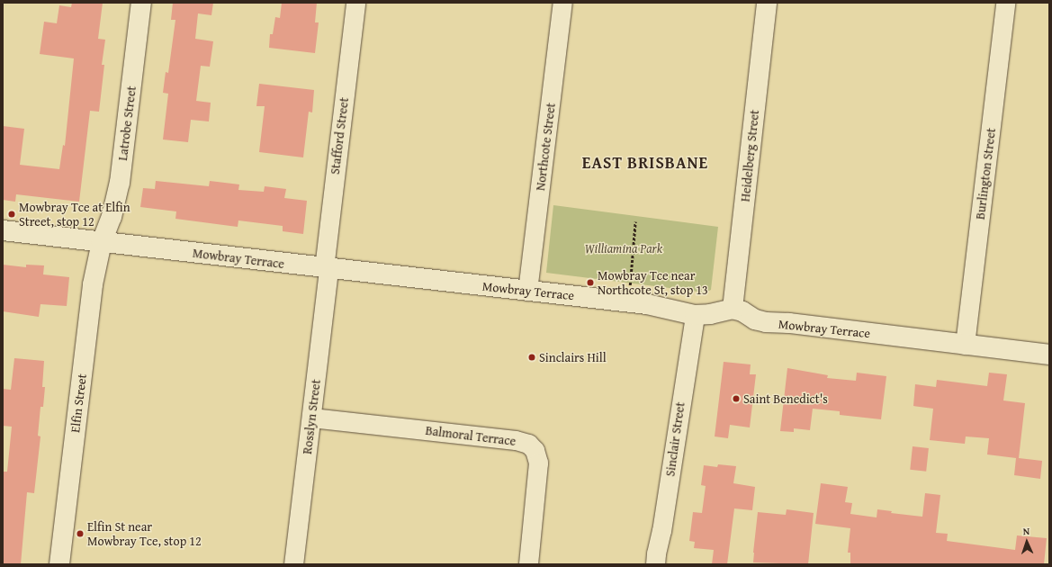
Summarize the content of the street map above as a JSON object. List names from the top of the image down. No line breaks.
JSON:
{"streets":{"street":["Latrobe Street","Stafford Street","Northcote Street","Heidelberg Street","Burlington Street","Mowbray Terrace","Elfin Street","Rosslyn Street","Balmoral Terrace","Sinclair Street"]},"crossings":[["Latrobe Street","Mowbray Terrace"],["Latrobe Street","Elfin Street"],["Stafford Street","Mowbray Terrace"],["Stafford Street","Rosslyn Street"],["Northcote Street","Mowbray Terrace"],["Heidelberg Street","Mowbray Terrace"],["Burlington Street","Mowbray Terrace"],["Mowbray Terrace","Elfin Street"],["Mowbray Terrace","Rosslyn Street"],["Mowbray Terrace","Sinclair Street"],["Rosslyn Street","Balmoral Terrace"]],"districts":["EAST BRISBANE"],"parks":["Williamina Park"],"places":["Mowbray Tce at Elfin Street, stop 12","Mowbray Tce near Northcote St, stop 13","Sinclairs Hill","Saint Benedict's","Elfin St near Mowbray Tce, stop 12"],"north":"top"}
